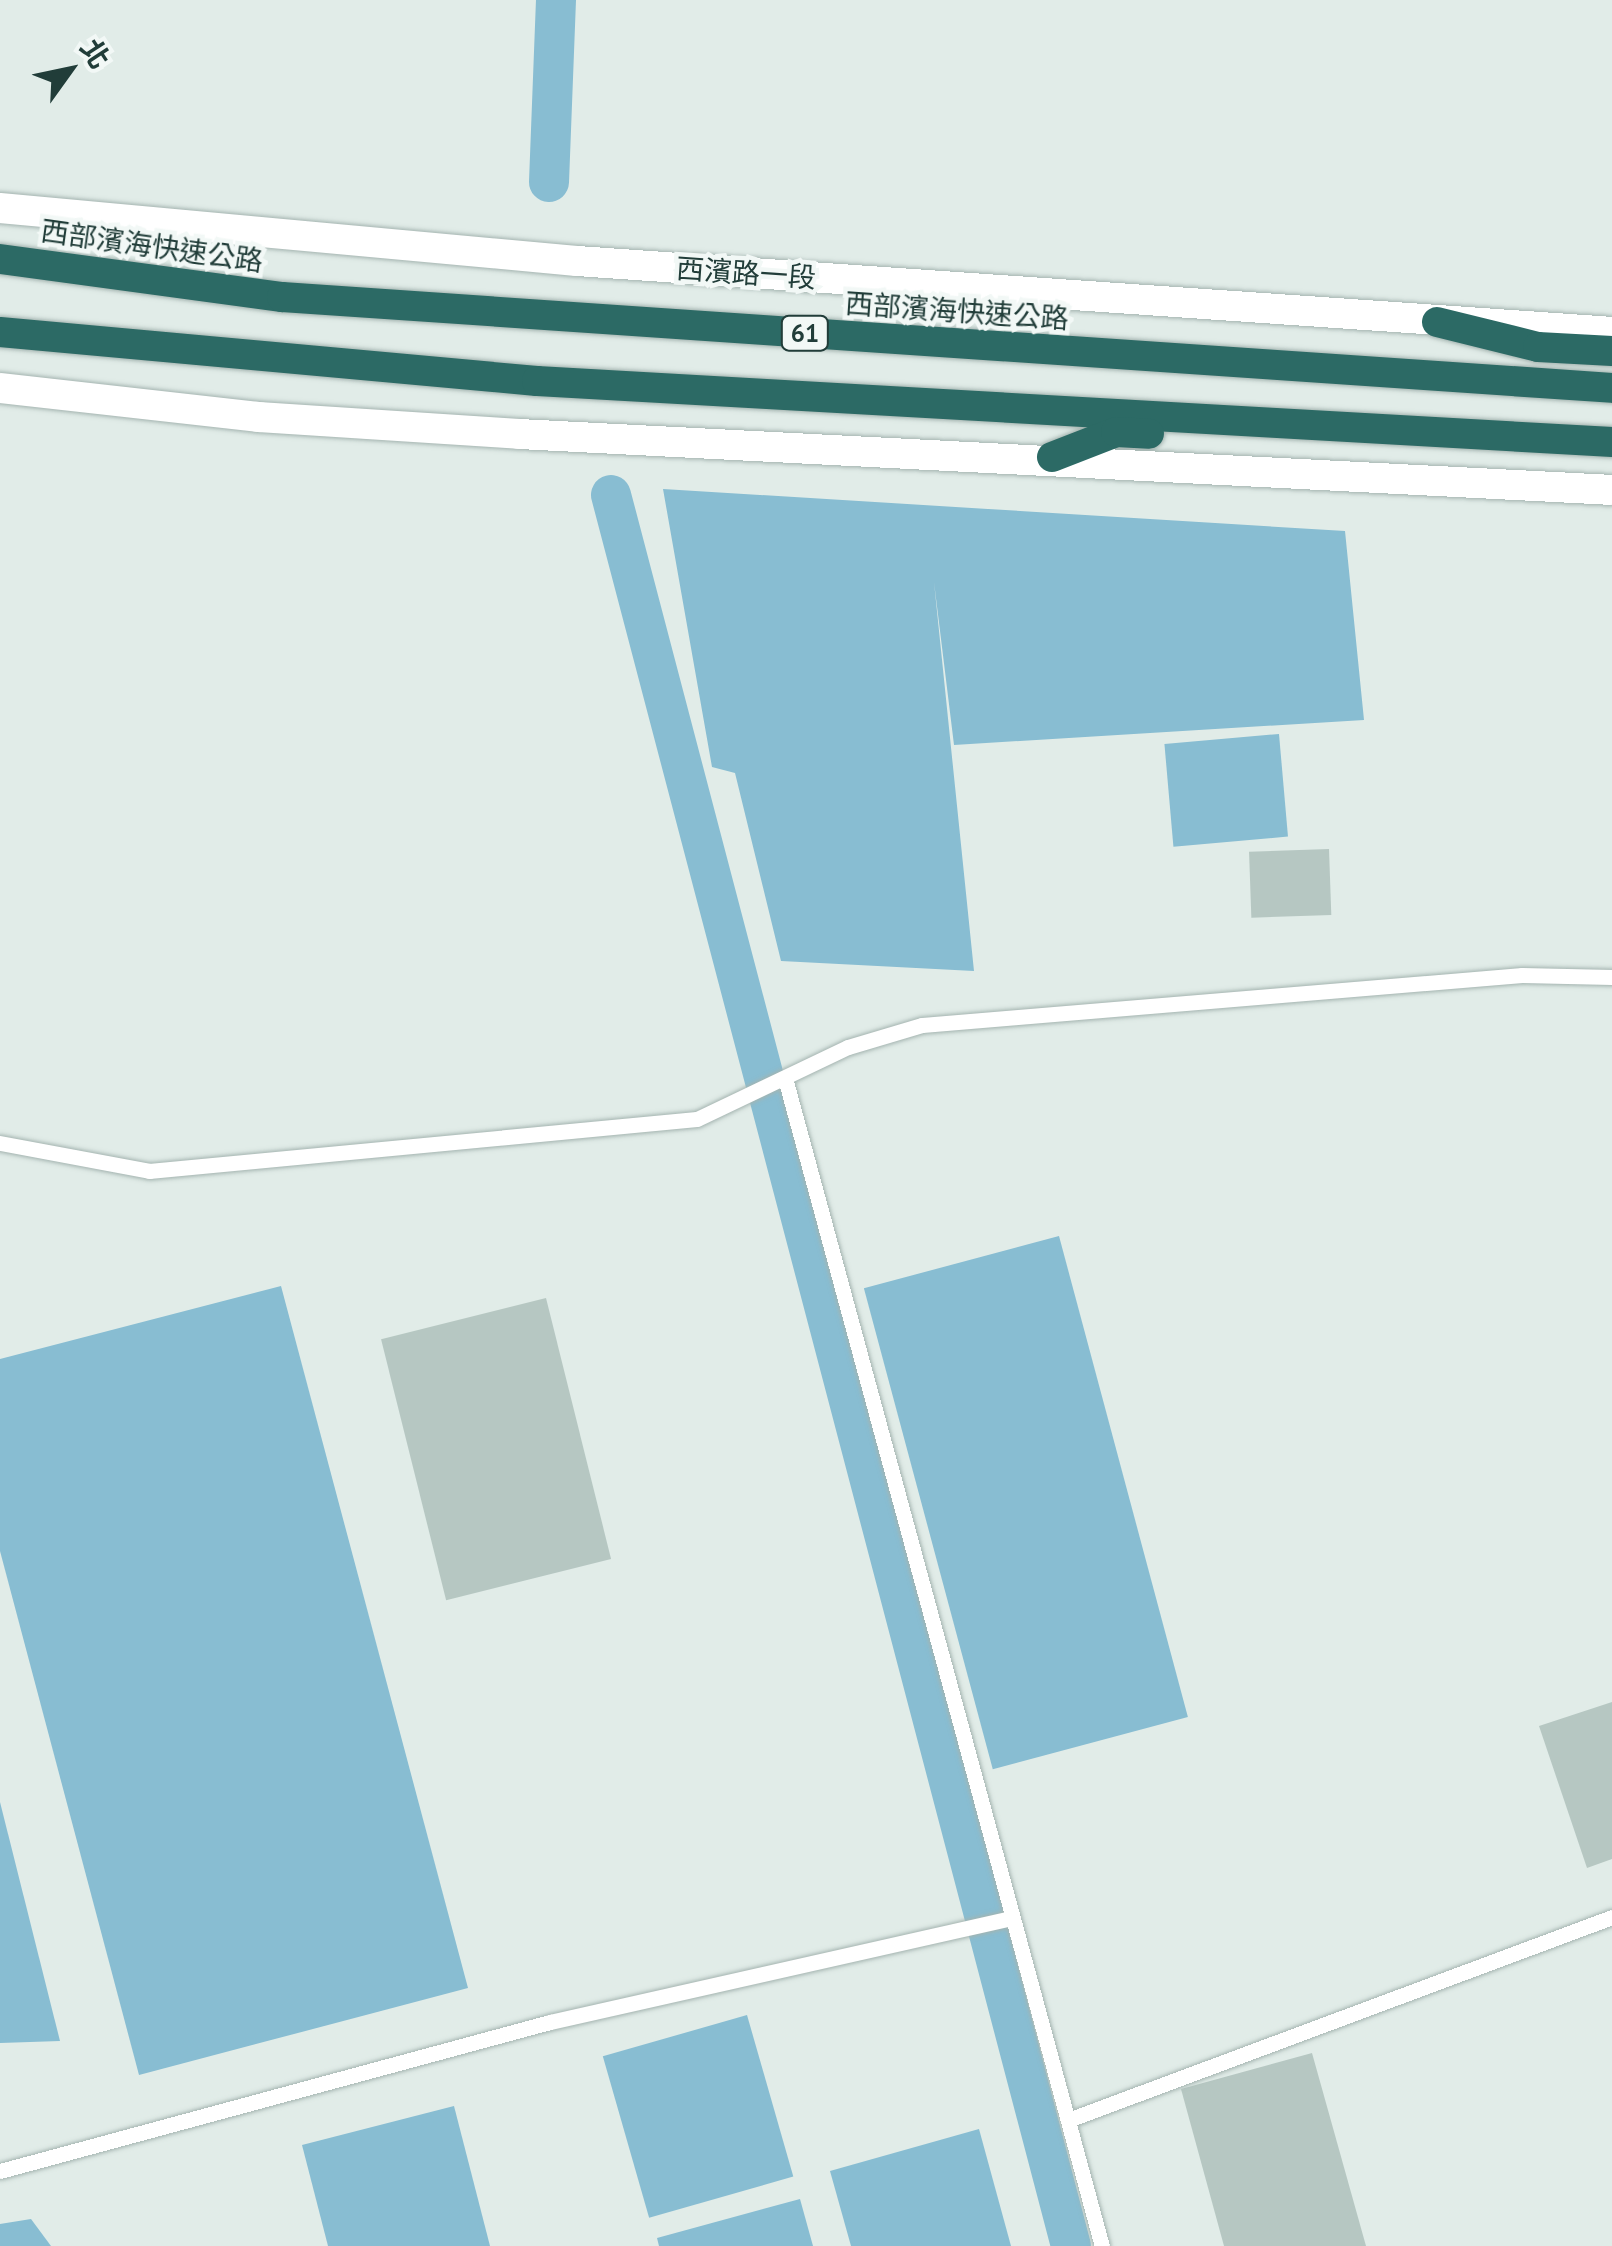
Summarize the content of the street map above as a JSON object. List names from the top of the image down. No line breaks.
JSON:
{"streets":{"highway":["西部濱海快速公路","61"],"street":["西濱路一段"]},"north":"top right"}
